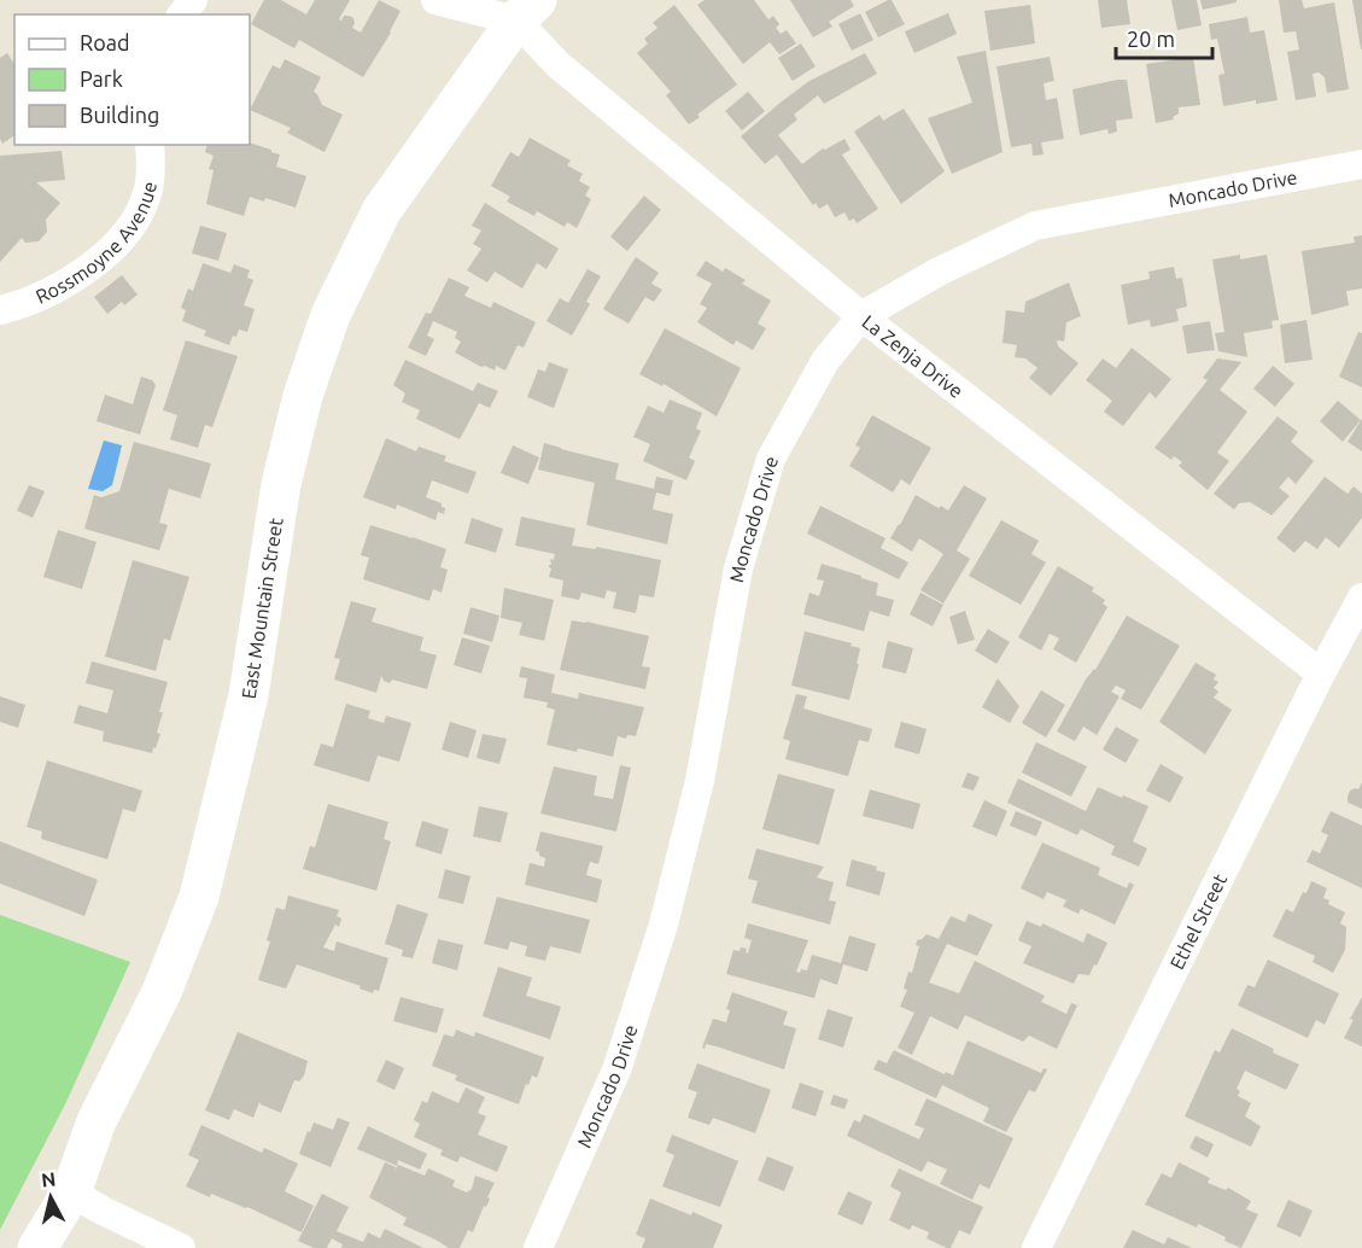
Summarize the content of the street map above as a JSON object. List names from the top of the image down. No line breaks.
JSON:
{"streets":{"street":["Moncado Drive","Rossmoyne Avenue","La Zenja Drive","East Mountain Street","Ethel Street"]},"crossings":[["Moncado Drive","La Zenja Drive"],["La Zenja Drive","East Mountain Street"],["La Zenja Drive","Ethel Street"]],"legend":["Road","Park","Building"],"scale_bar":"20 m","north":"top"}
